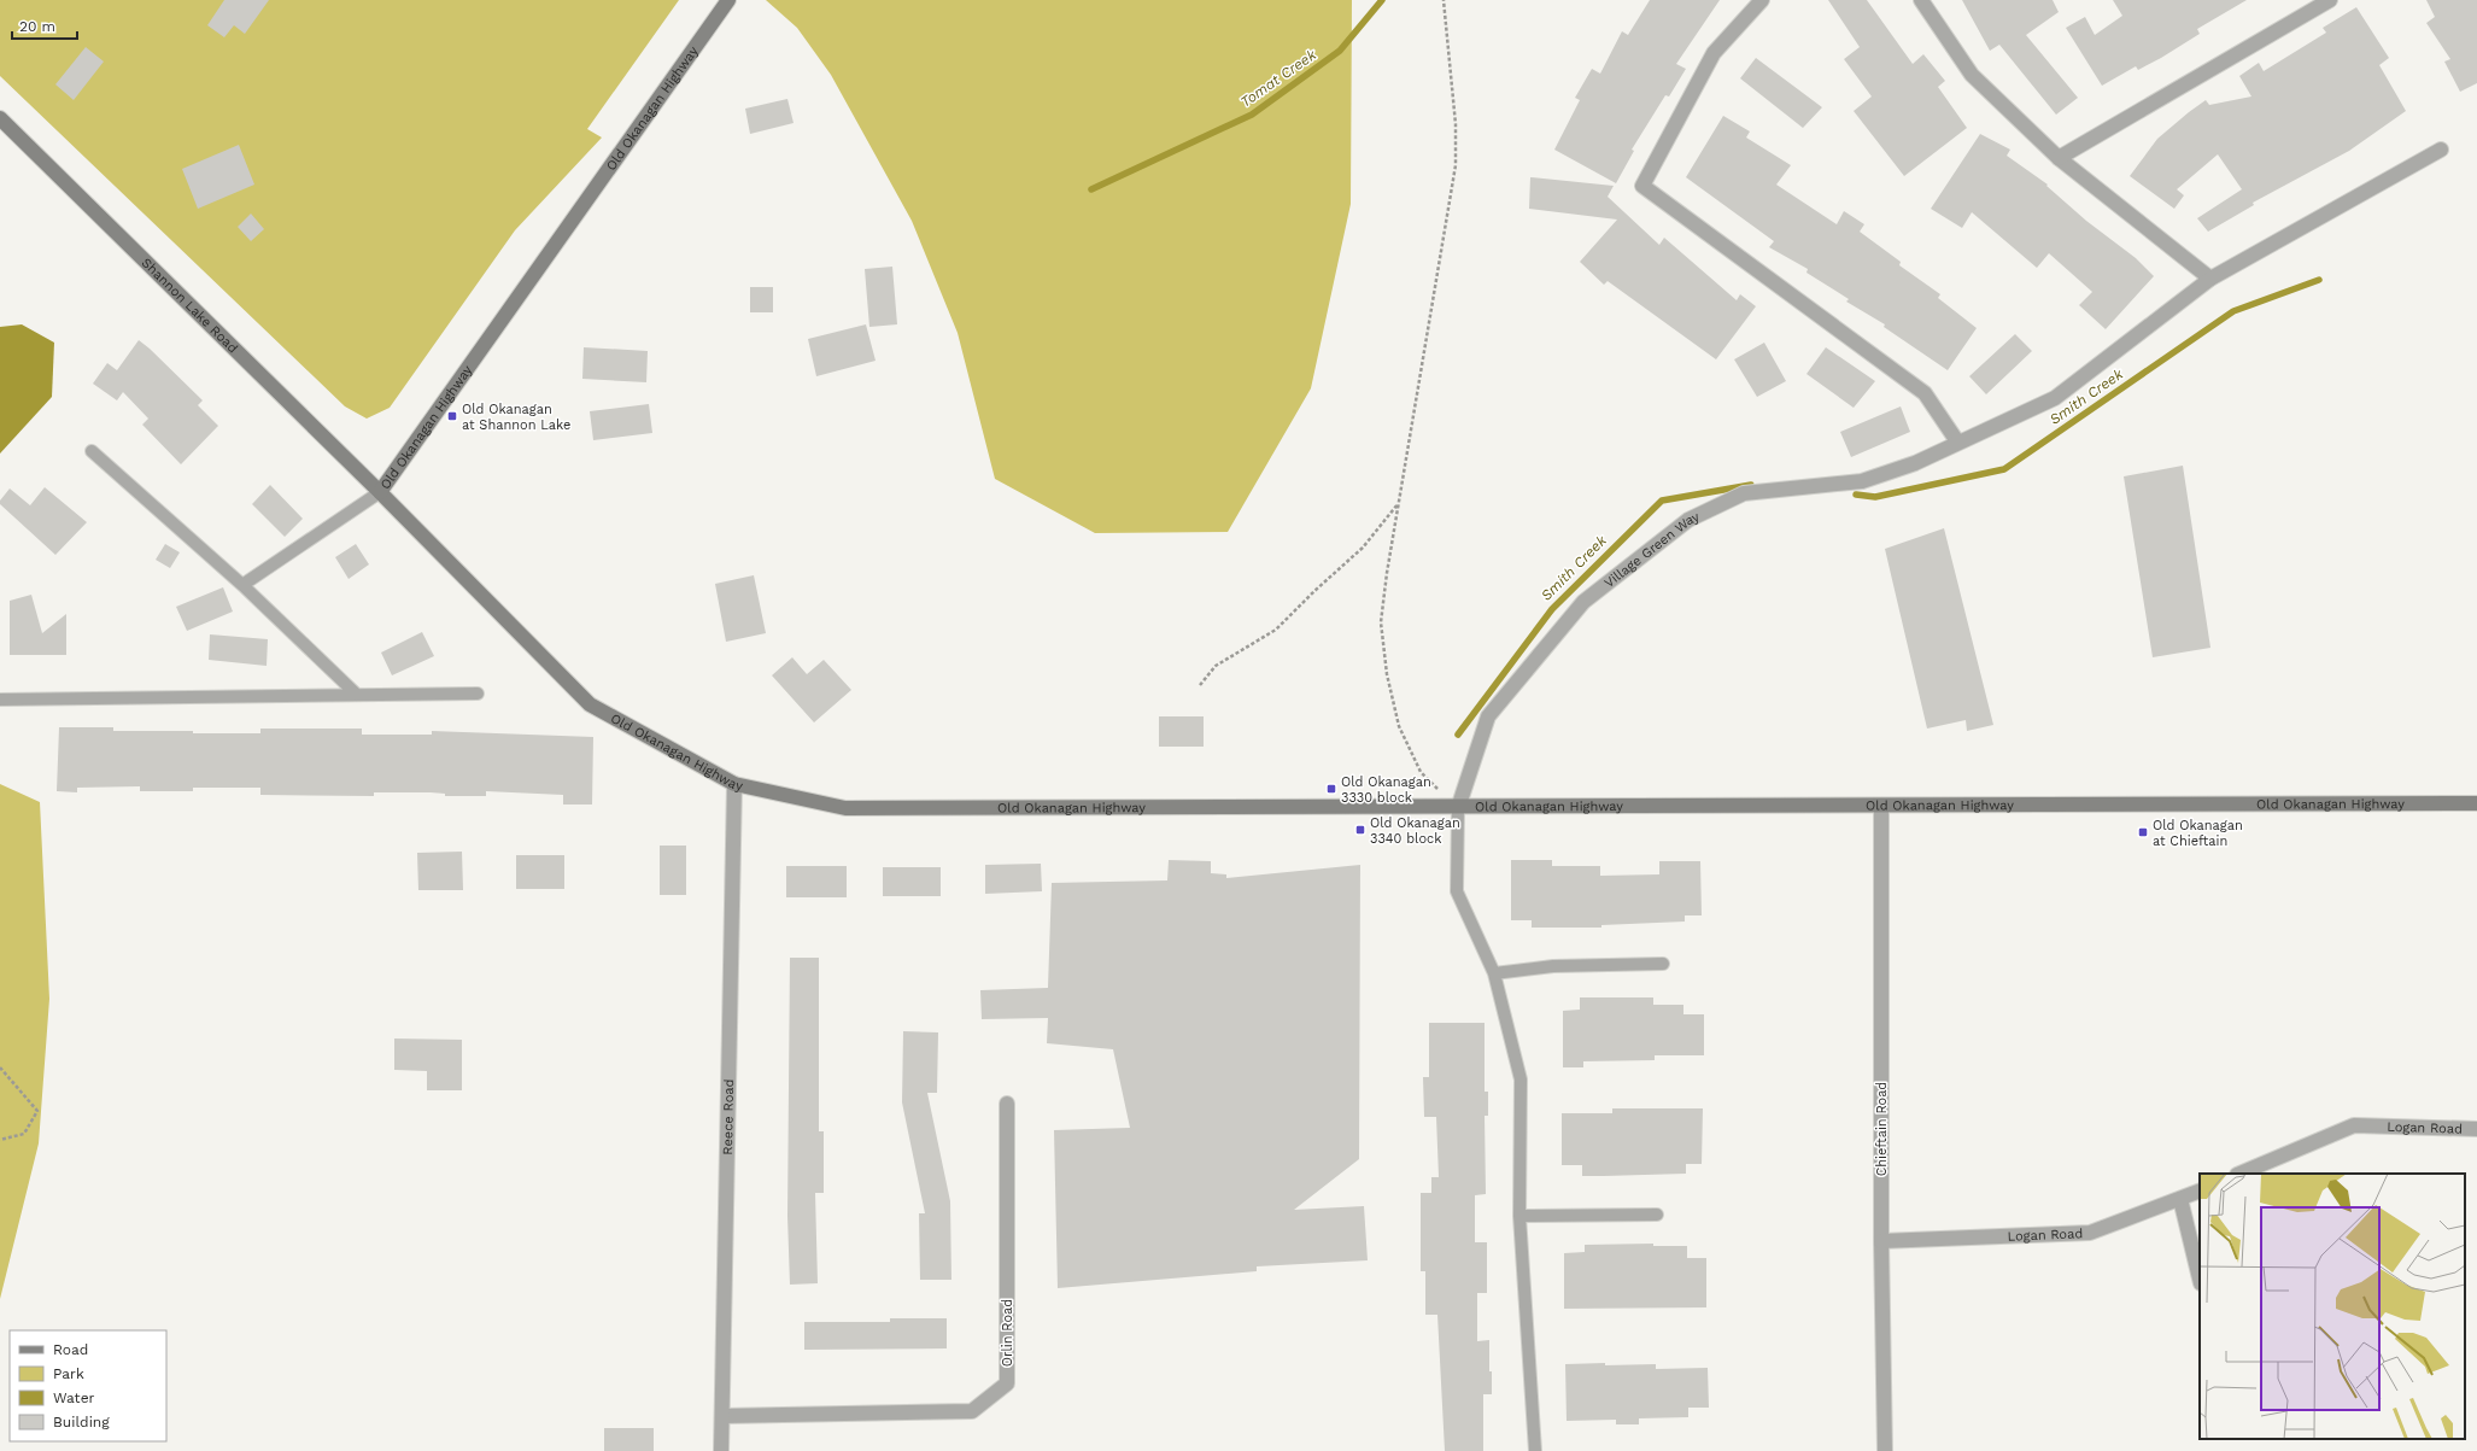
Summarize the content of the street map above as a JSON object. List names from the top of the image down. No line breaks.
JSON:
{"streets":{"main road":["Old Okanagan Highway","Shannon Lake Road"],"street":["Village Green Way","Reece Road","Logan Road","Chieftain Road","Orlin Road"]},"crossings":[["Old Okanagan Highway","Shannon Lake Road"],["Old Okanagan Highway","Village Green Way"],["Old Okanagan Highway","Reece Road"],["Old Okanagan Highway","Chieftain Road"],["Reece Road","Orlin Road"],["Logan Road","Chieftain Road"]],"water":["Tomat Creek","Smith Creek"],"places":{"transit":["Old Okanagan at Shannon Lake","Old Okanagan 3330 block","Old Okanagan 3340 block","Old Okanagan at Chieftain"]},"legend":["Road","Park","Water","Building"],"scale_bar":"20 m"}
